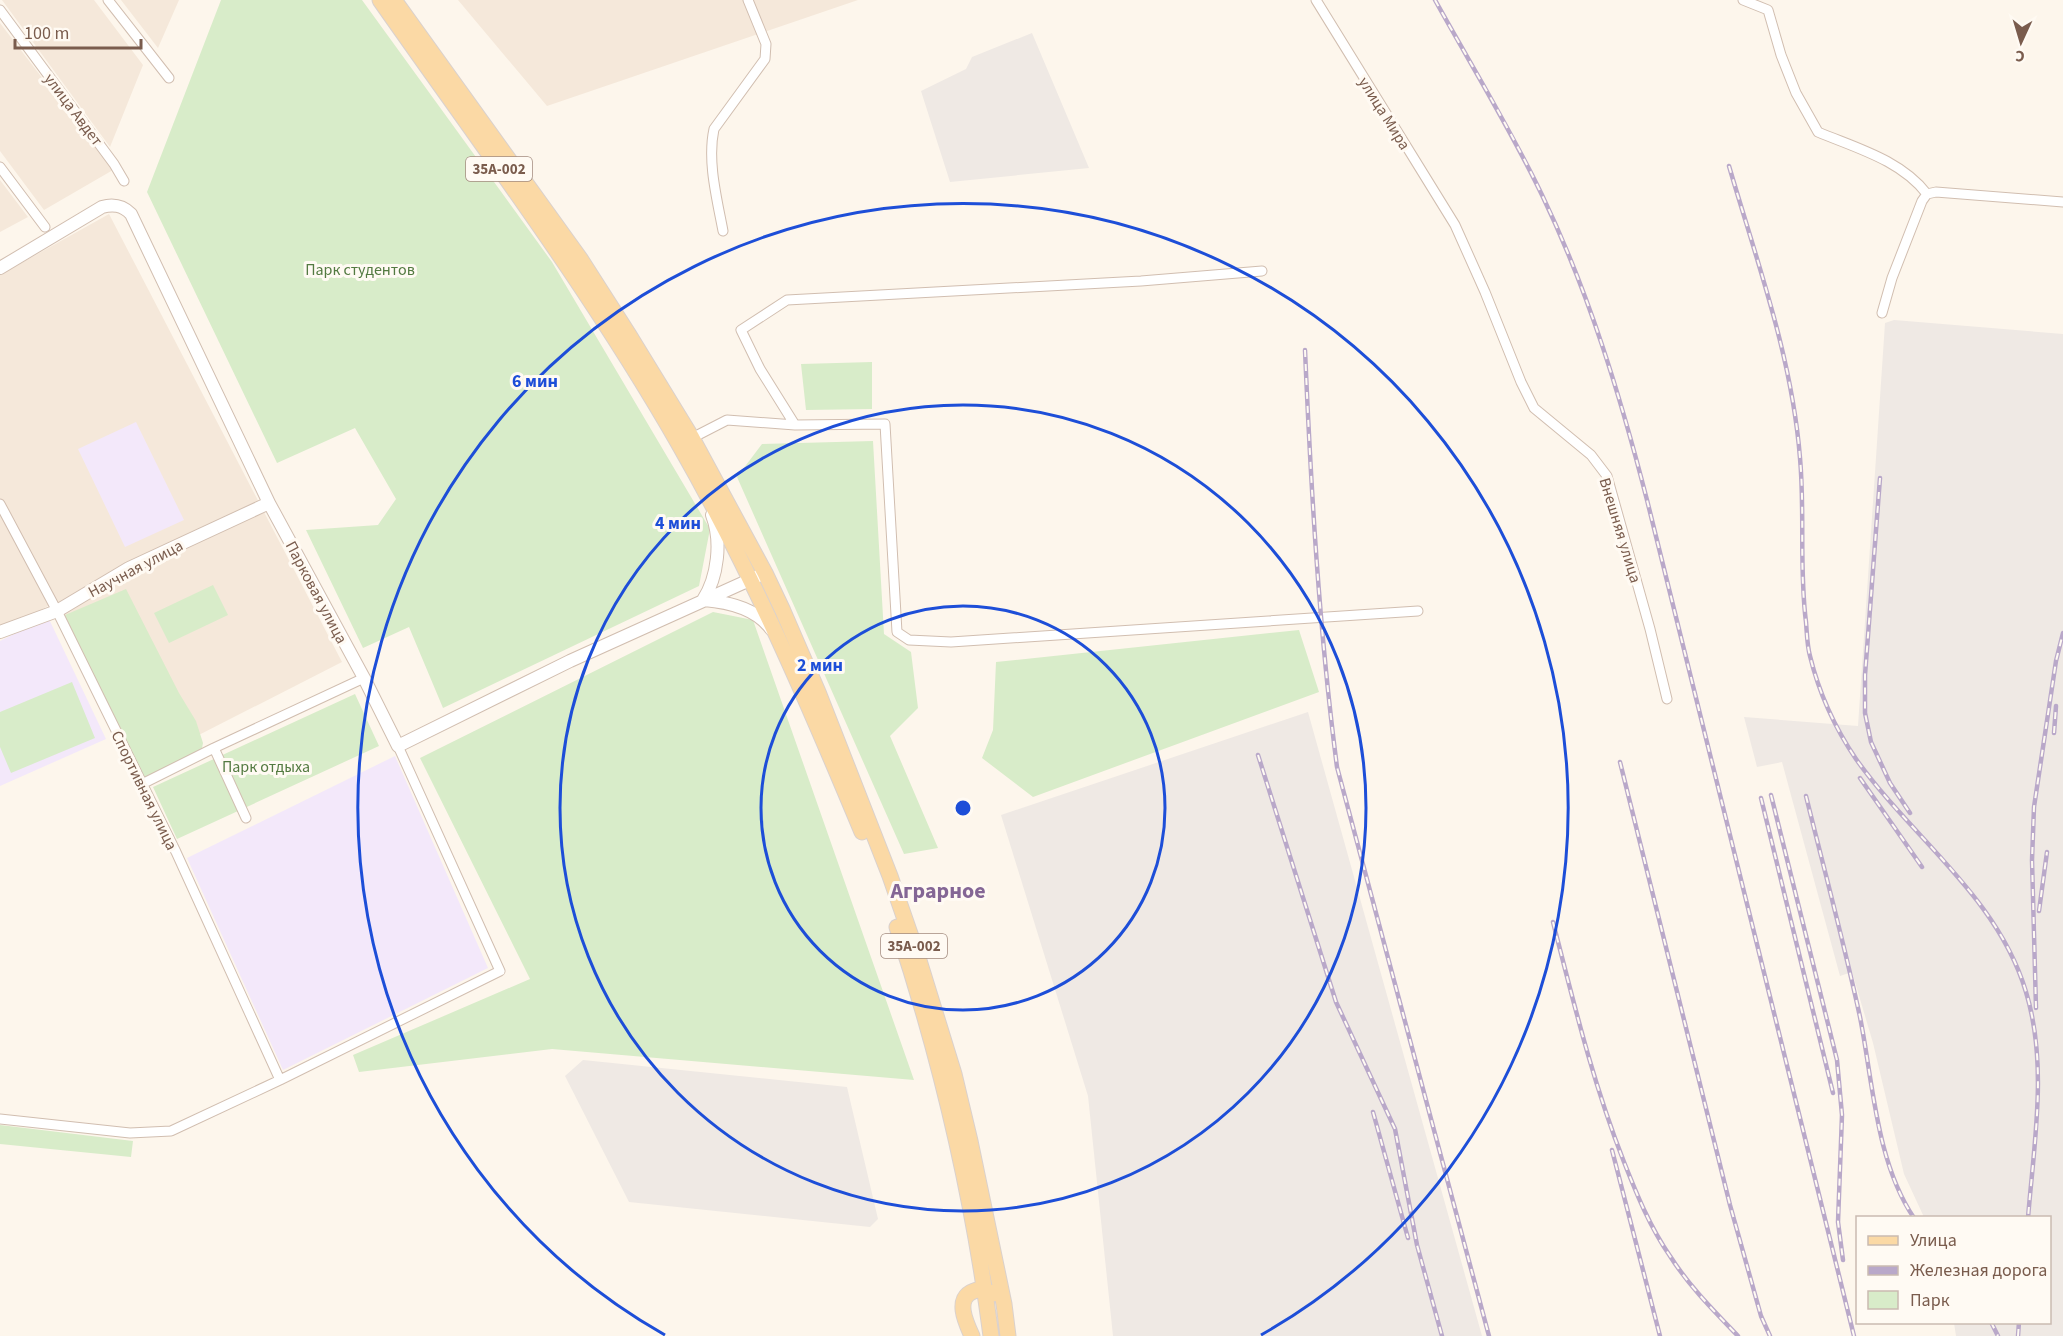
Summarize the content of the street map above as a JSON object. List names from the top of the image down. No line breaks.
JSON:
{"streets":{"main road":["35А-002"],"street":["улица Авдет","улица Мира","Внешняя улица","Научная улица","Парковая улица","Спортивная улица"]},"crossings":[["улица Мира","Внешняя улица"],["Научная улица","Парковая улица"],["Научная улица","Спортивная улица"],["Парковая улица","Спортивная улица"]],"districts":["Аграрное"],"parks":["Парк студентов","Парк отдыха"],"legend":["Улица","Железная дорога","Парк"],"scale_bar":"100 m","north":"bottom","rings":["6 мин","4 мин","2 мин"]}
